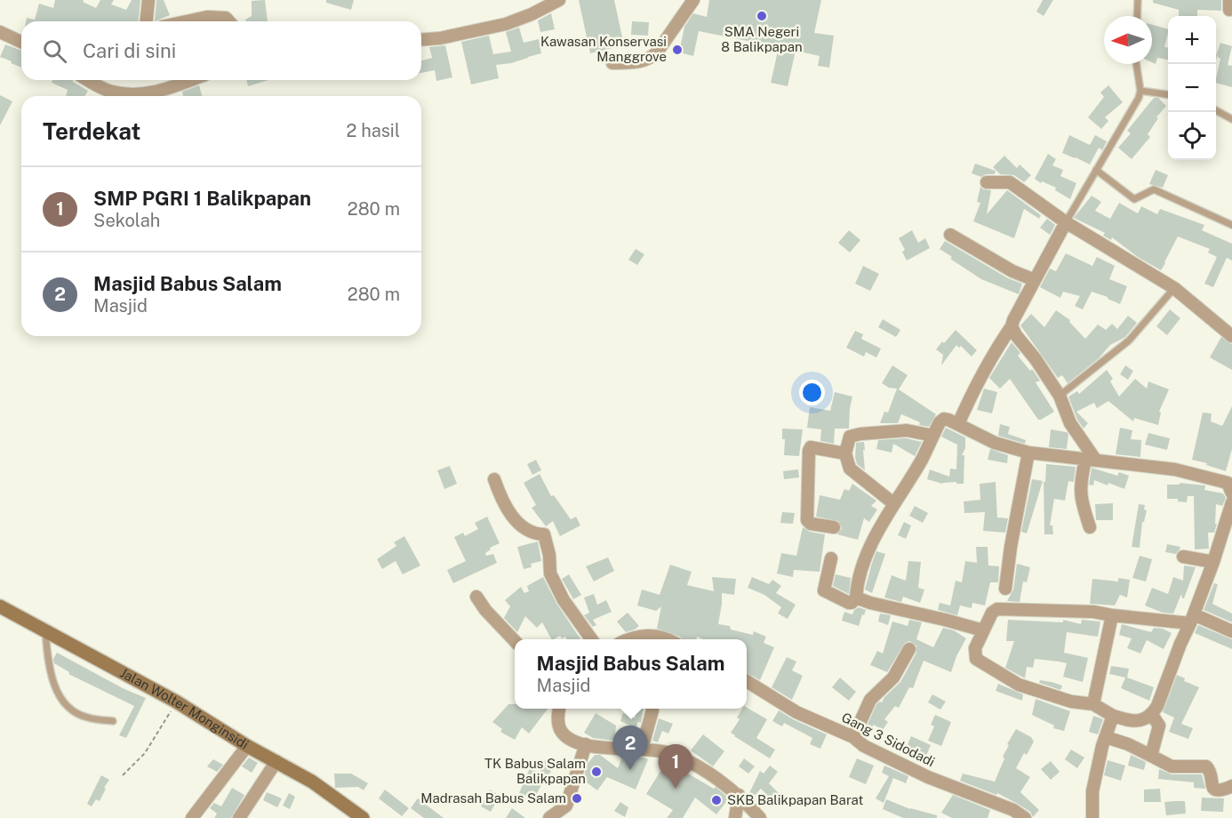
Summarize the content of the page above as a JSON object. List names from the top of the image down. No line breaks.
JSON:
{"streets":{"main road":["Jalan Wolter Monginsidi"],"street":["Gang 3 Sidodadi"]},"places":["SMA Negeri 8 Balikpapan","Kawasan Konservasi Manggrove","TK Babus Salam Balikpapan","Madrasah Babus Salam","SKB Balikpapan Barat"],"north":"left","page":{"map_buttons":["+","−"],"search":"Cari di sini","heading":["Terdekat","2 hasil"],"list":[{"mark":"1","name":"SMP PGRI 1 Balikpapan","note":"Sekolah","value":"280 m"},{"mark":"2","name":"Masjid Babus Salam","note":"Masjid","value":"280 m"}],"popup":["Masjid Babus Salam","Masjid"],"pins":["2","1"]}}
